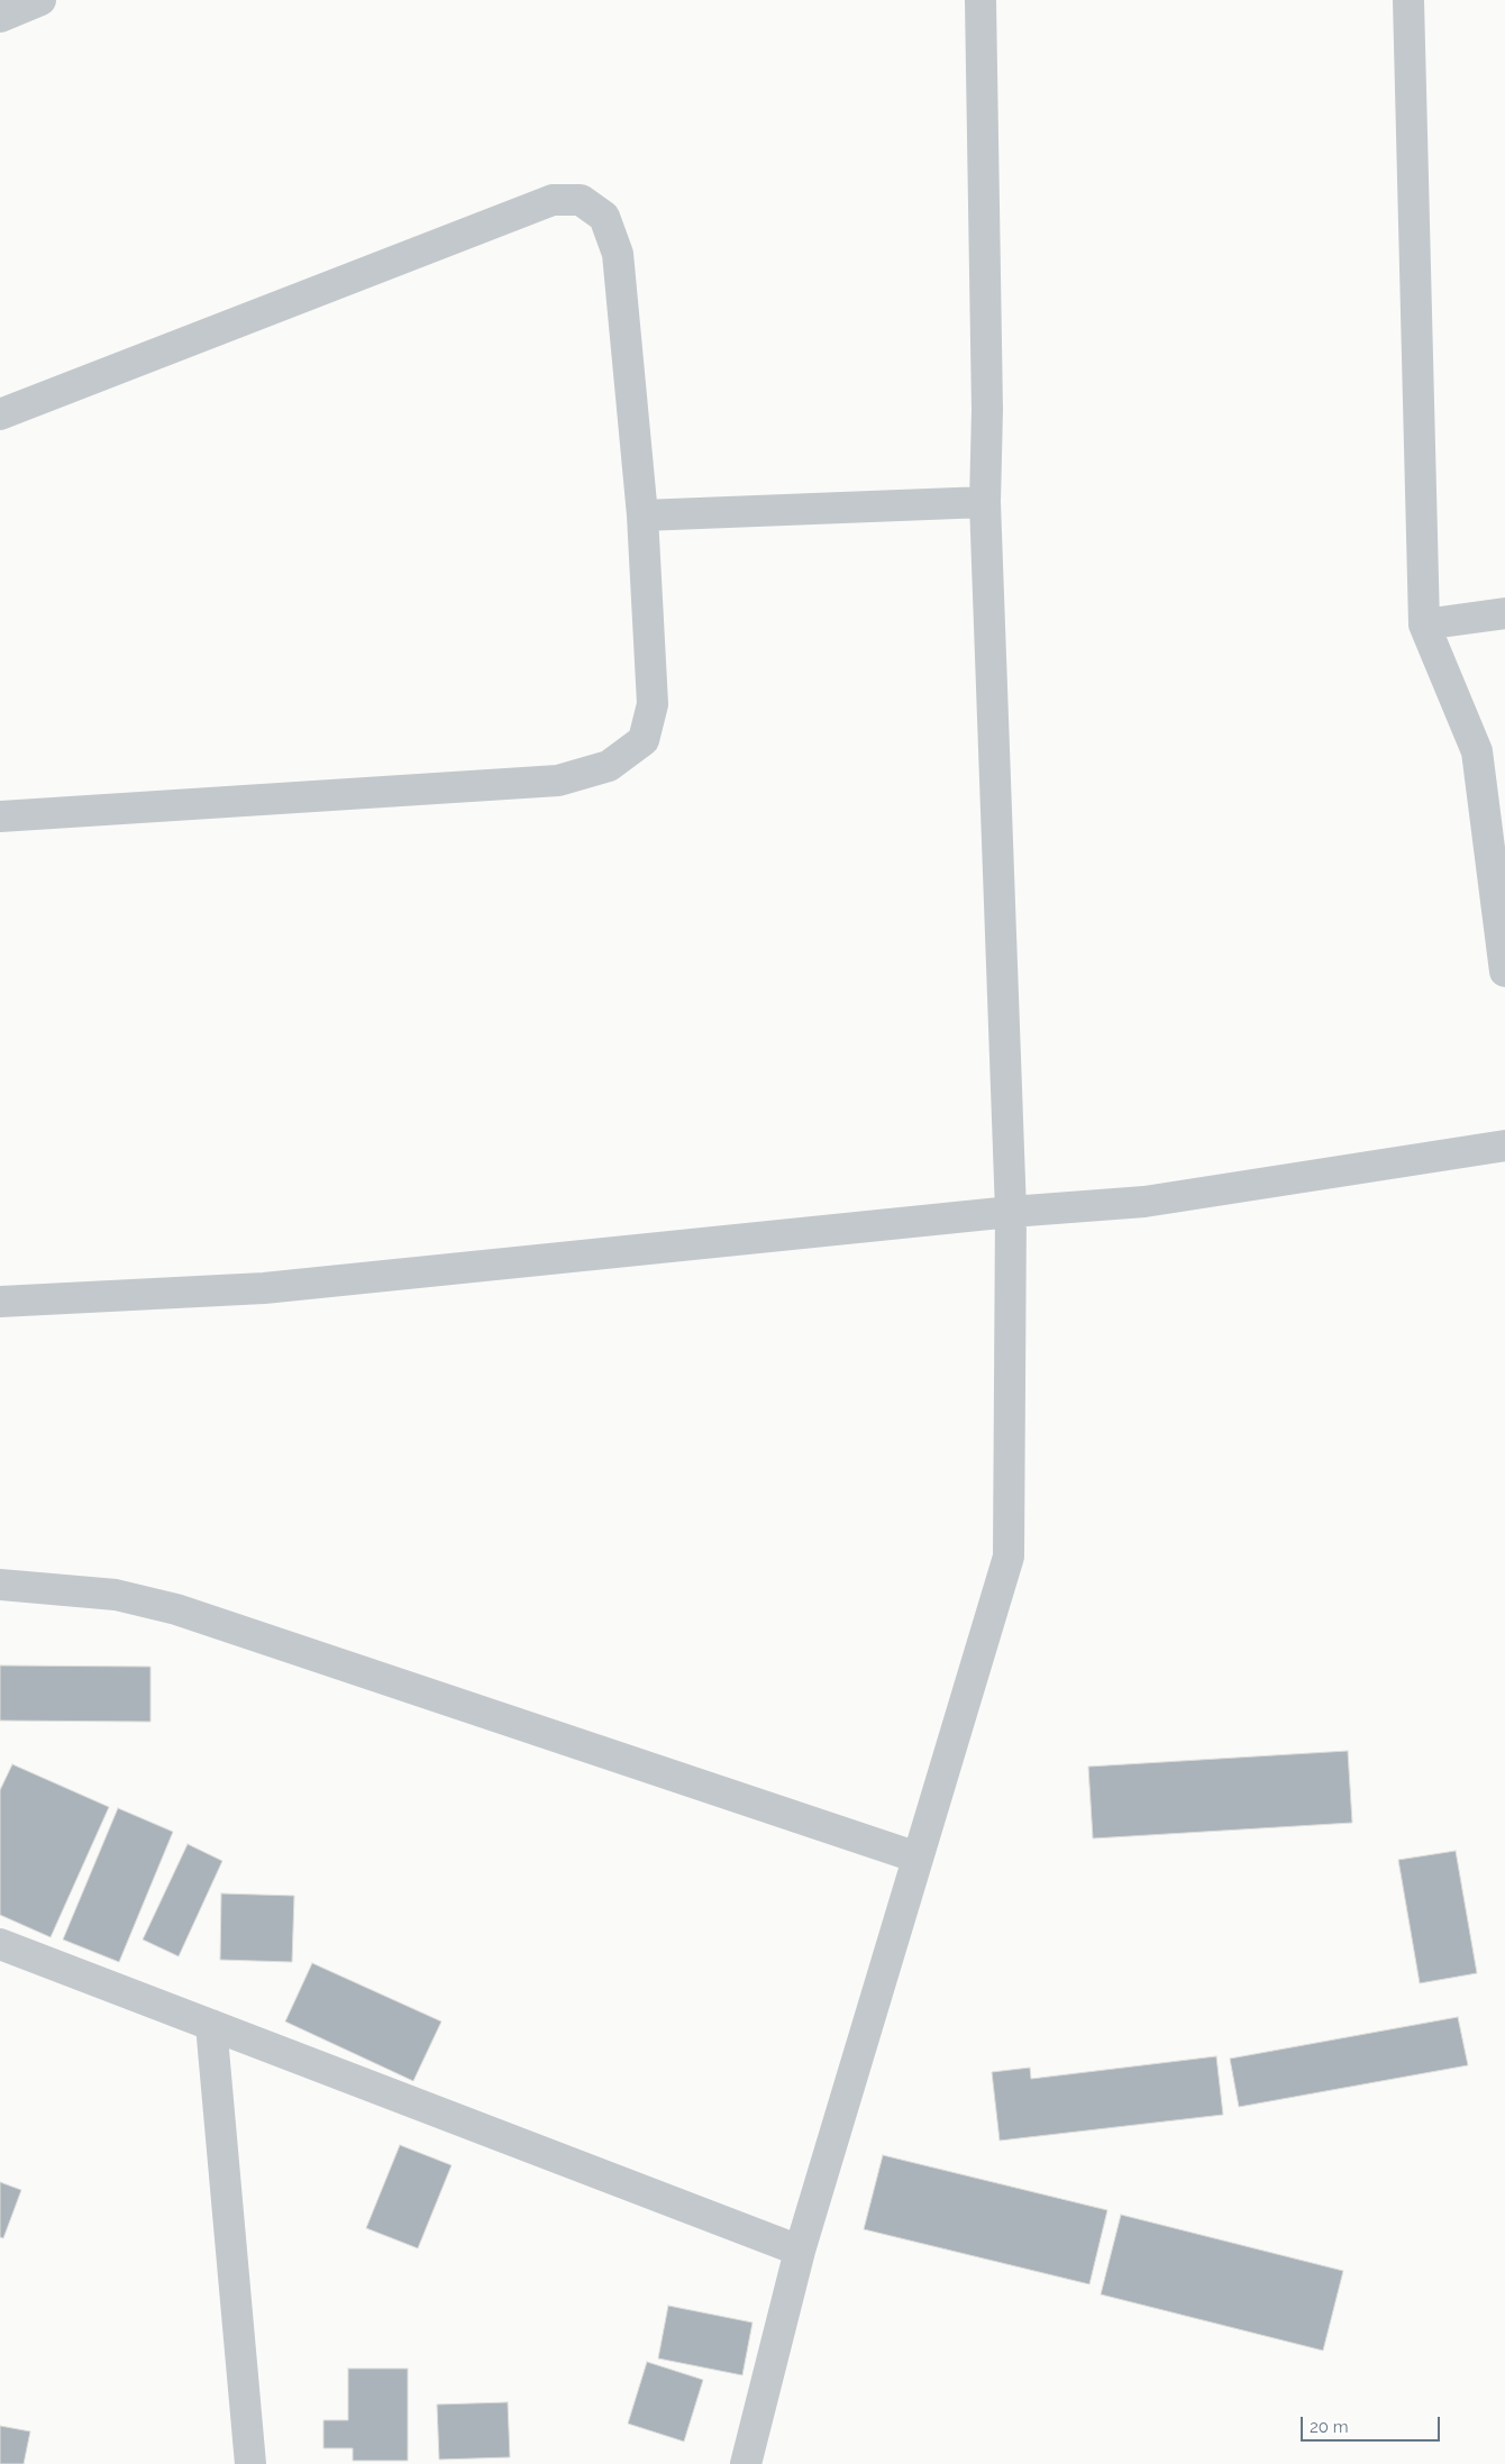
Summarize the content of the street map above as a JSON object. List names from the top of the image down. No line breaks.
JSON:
{"scale_bar":"20 m"}
